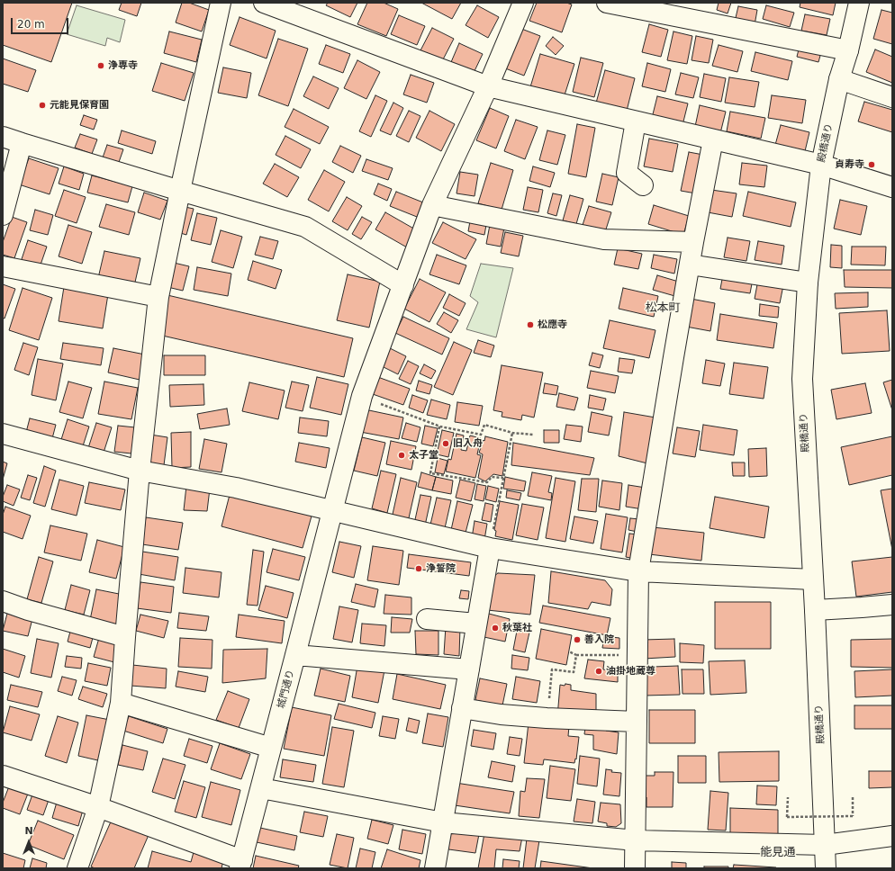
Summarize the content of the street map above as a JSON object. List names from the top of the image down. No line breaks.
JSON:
{"streets":{"street":["殿橋通り","城門通り"]},"districts":["松本町","能見通"],"places":["浄専寺","元能見保育園","貞寿寺","松應寺","旧入舟","太子堂","浄誓院","秋葉社","善入院","油掛地蔵尊"],"scale_bar":"20 m","north":"top"}
